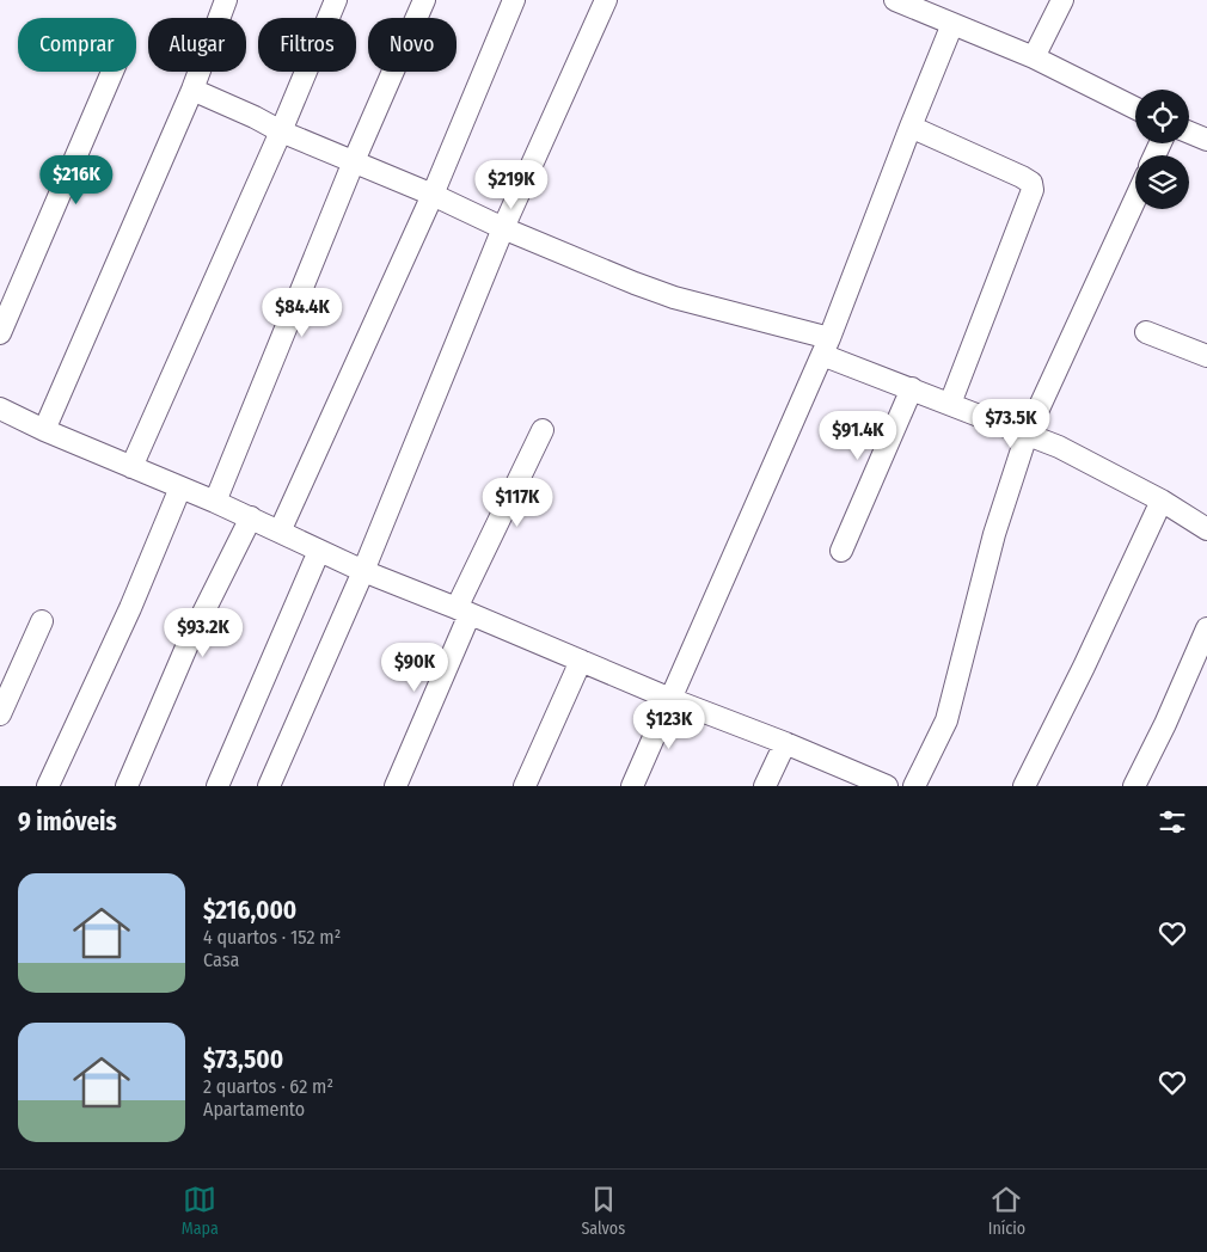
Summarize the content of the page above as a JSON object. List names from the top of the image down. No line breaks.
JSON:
{"page":{"chip":["Comprar","Alugar","Filtros","Novo"],"price":["$216K","$219K","$84.4K","$73.5K","$91.4K","$117K","$93.2K","$90K","$123K"],"heading":"9 imóveis","list":[{"name":"$216,000","note":"4 quartos · 152 m² · Casa"},{"name":"$73,500","note":"2 quartos · 62 m² · Apartamento"}],"tabs":["Mapa","Salvos","Início"]}}
